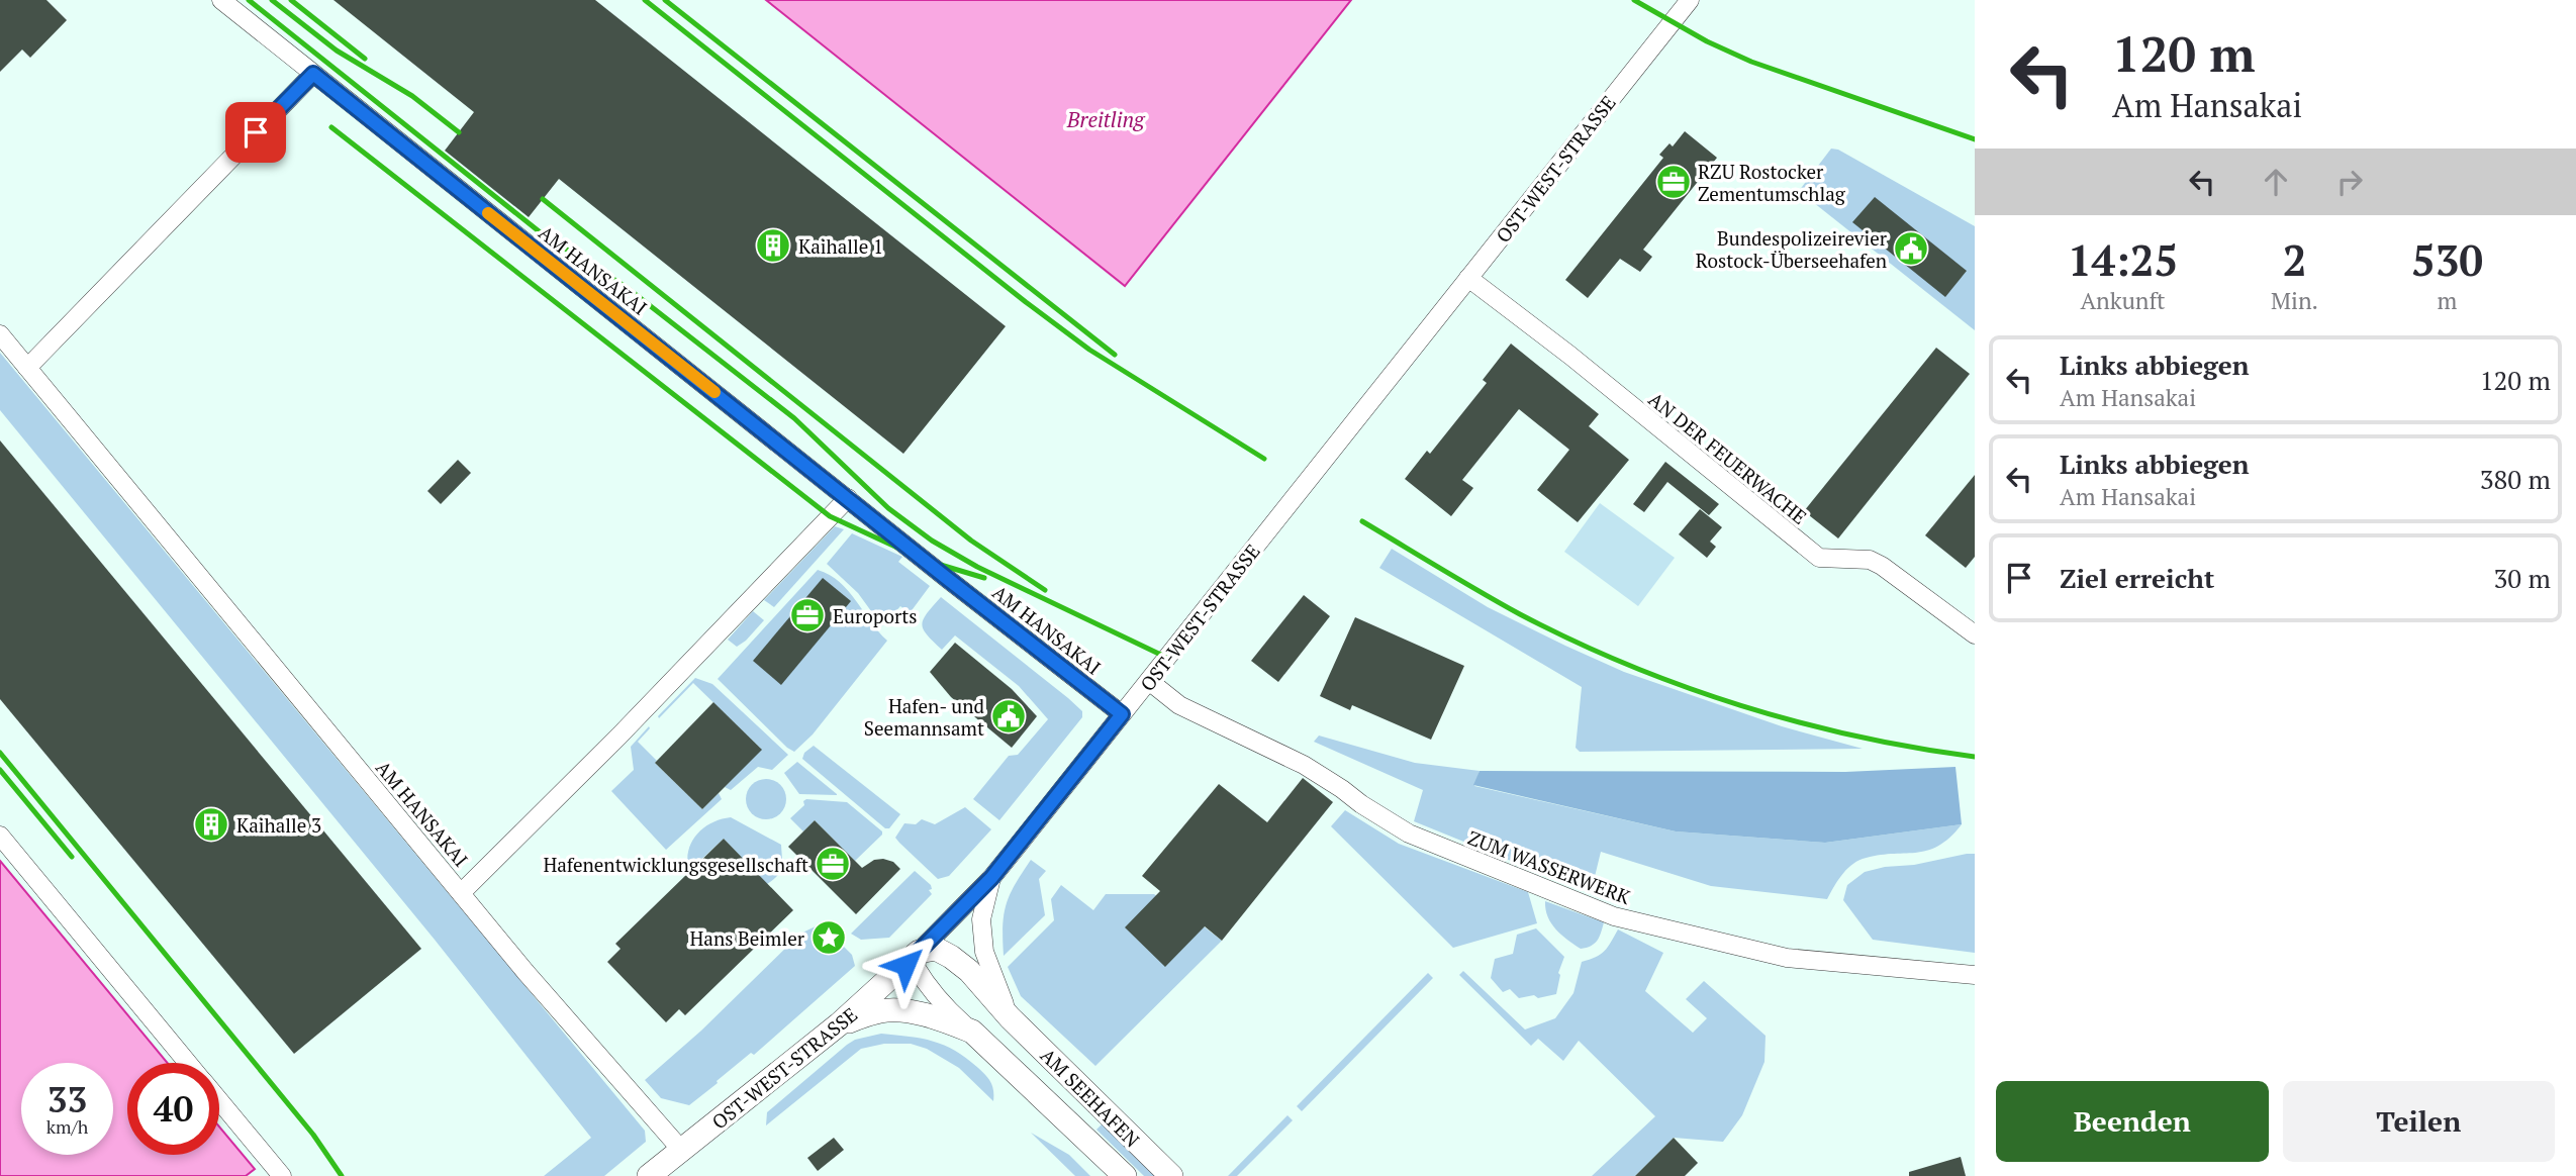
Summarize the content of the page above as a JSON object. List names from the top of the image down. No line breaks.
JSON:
{"streets":{"street":["OST-WEST-STRASSE","AM HANSAKAI","AN DER FEUERWACHE","ZUM WASSERWERK","AM SEEHAFEN"]},"crossings":[["OST-WEST-STRASSE","AM HANSAKAI"],["OST-WEST-STRASSE","AN DER FEUERWACHE"],["OST-WEST-STRASSE","ZUM WASSERWERK"],["OST-WEST-STRASSE","AM SEEHAFEN"]],"water":["Breitling"],"places":{"office":["RZU Rostocker Zementumschlag","Euroports","Hafenentwicklungsgesellschaft"],"building":["Kaihalle 1","Kaihalle 3"],"public building":["Bundespolizeirevier Rostock-Überseehafen","Hafen- und Seemannsamt"],"place":["Hans Beimler"]},"page":{"turn":["120 m","Am Hansakai"],"eta":["14:25","Ankunft","2","Min.","530","m"],"list":[{"name":"Links abbiegen","note":"Am Hansakai","value":"120 m"},{"name":"Links abbiegen","note":"Am Hansakai","value":"380 m"},{"name":"Ziel erreicht","value":"30 m"}],"speed":"33 km/h","limit":"40","buttons":["Beenden","Teilen"]}}
